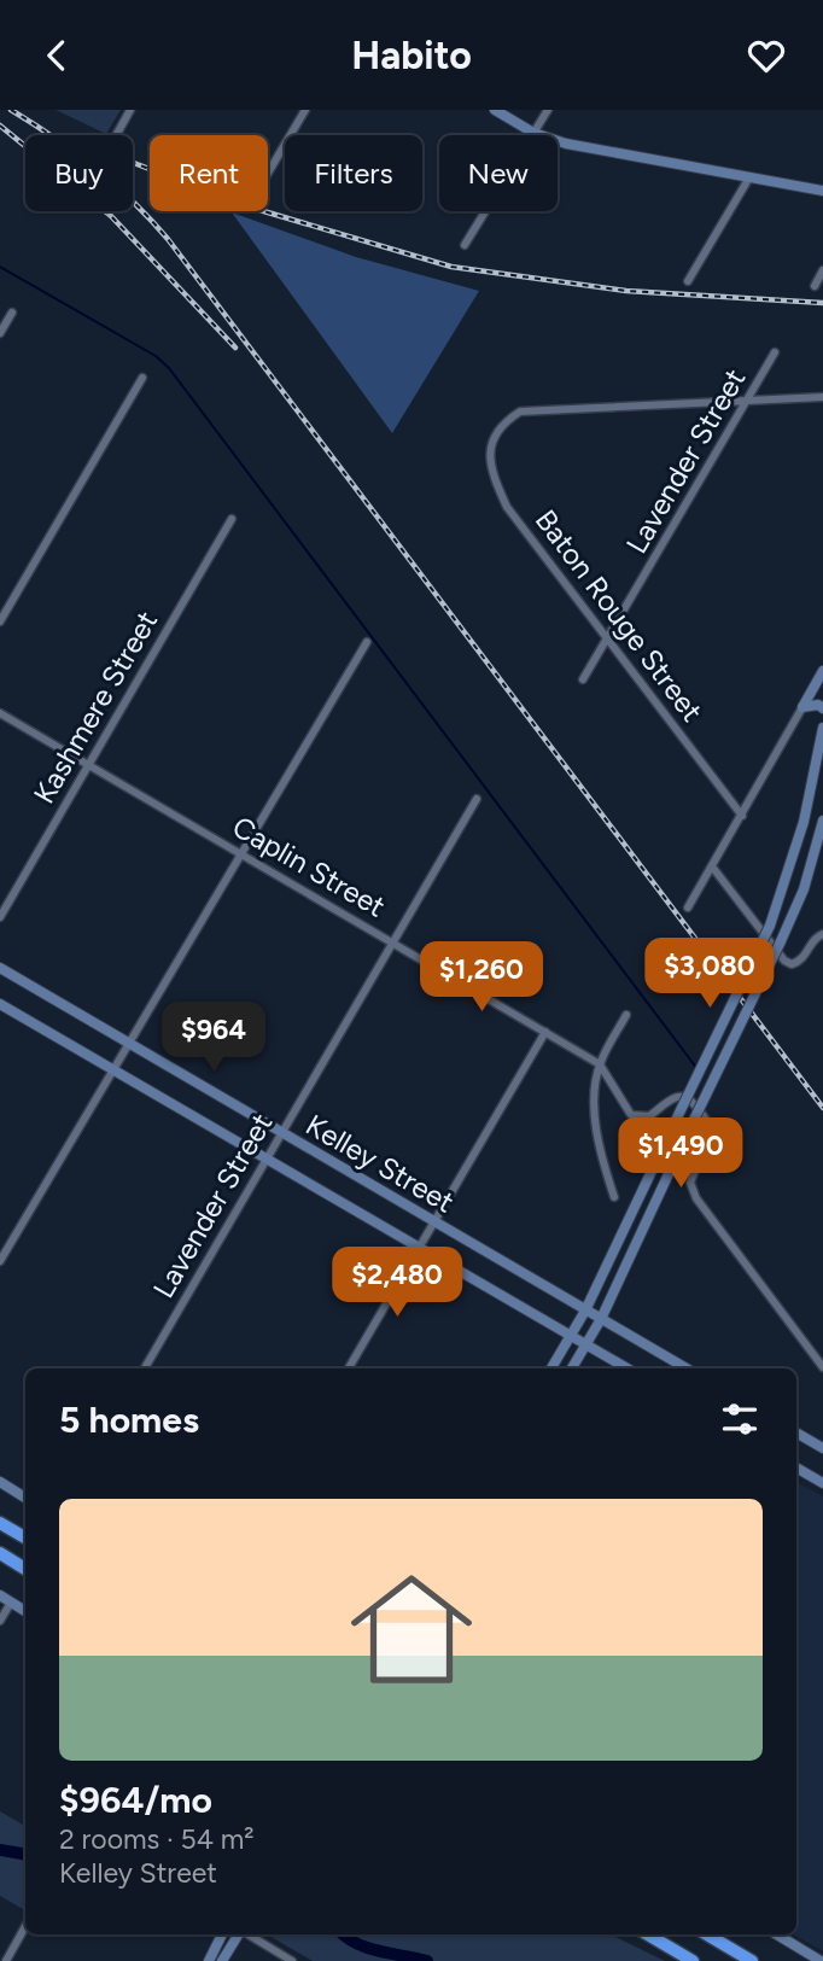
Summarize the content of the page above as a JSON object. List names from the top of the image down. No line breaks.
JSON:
{"streets":{"main road":["Kelley Street"],"street":["Lavender Street","Baton Rouge Street","Kashmere Street","Caplin Street"]},"crossings":[["Lavender Street","Baton Rouge Street"],["Lavender Street","Caplin Street"],["Lavender Street","Kelley Street"],["Kashmere Street","Caplin Street"]],"page":{"header":"Habito","chip":["Buy","Rent","Filters","New"],"price":["$3,080","$1,260","$964","$1,490","$2,480"],"heading":"5 homes","list":[{"name":"$964/mo","note":"2 rooms · 54 m² · Kelley Street"}]}}
